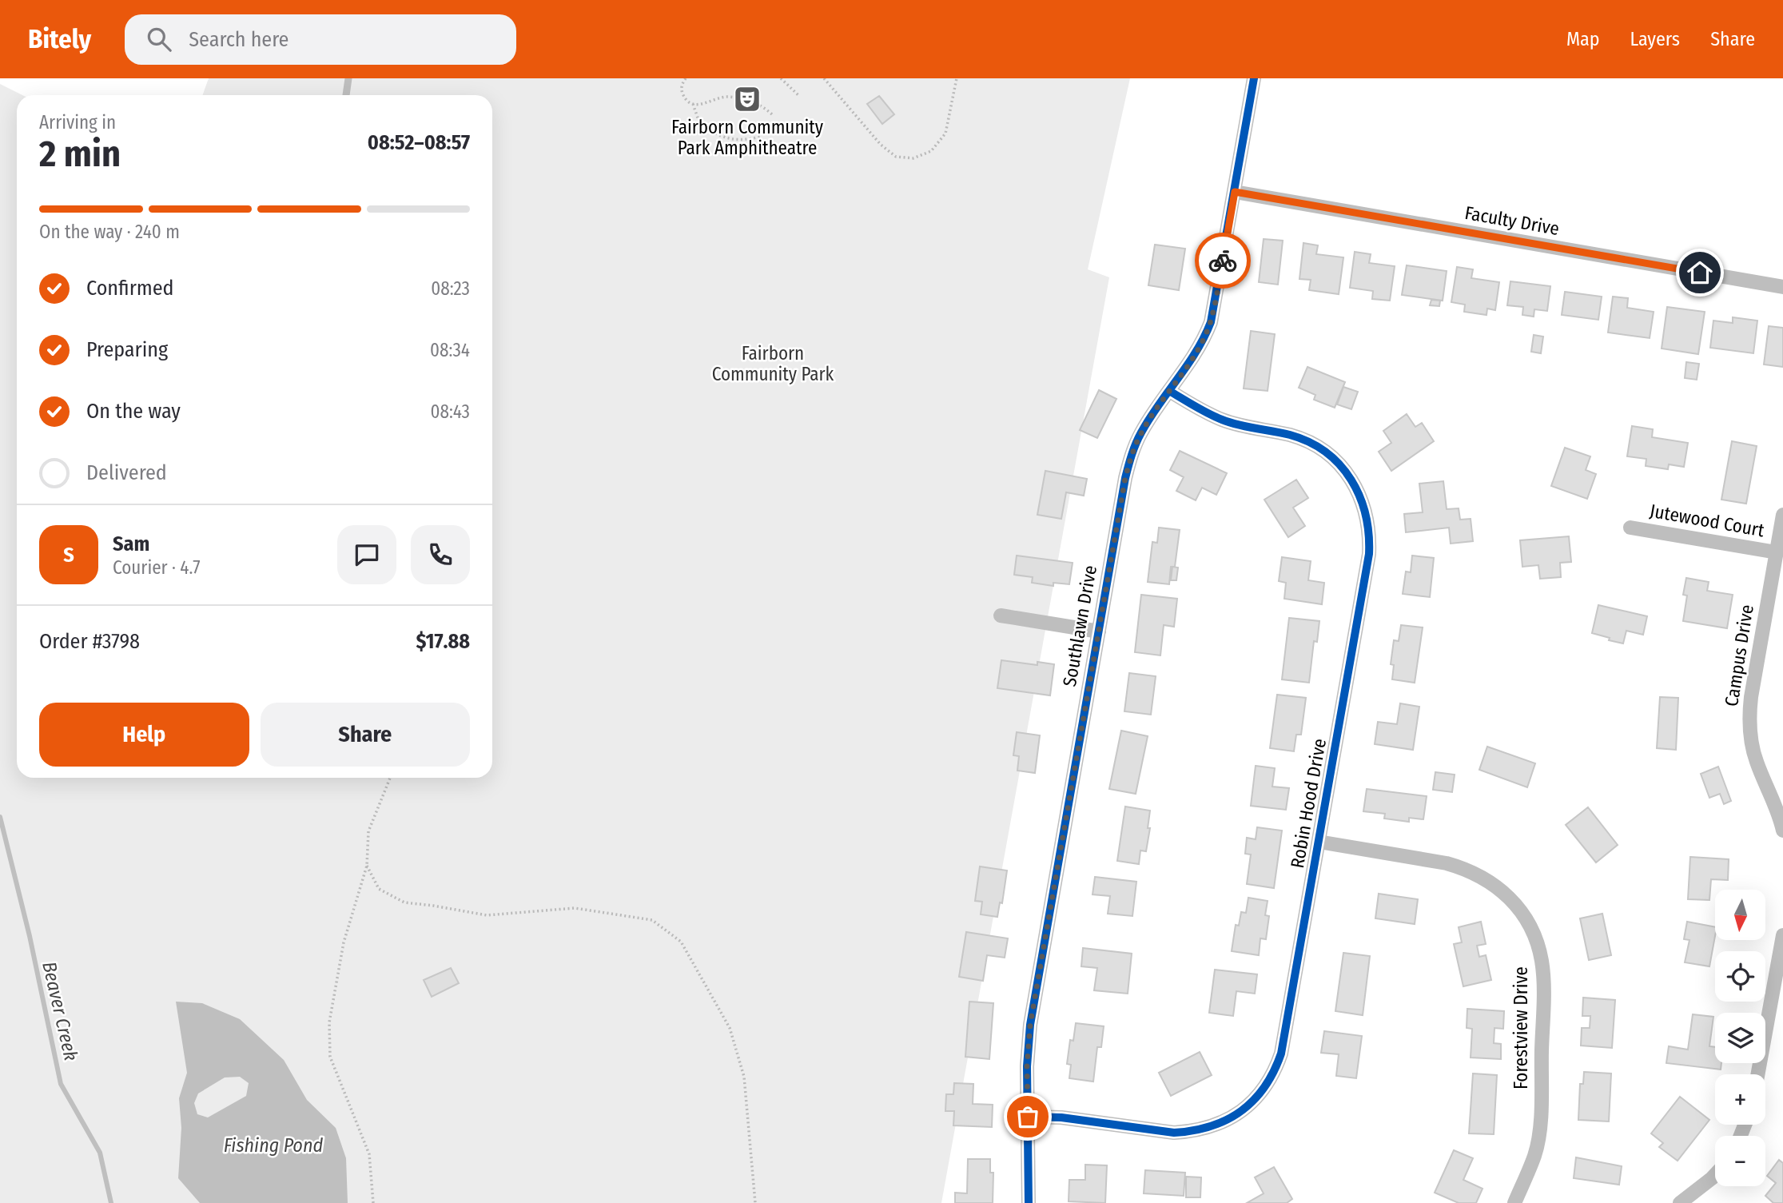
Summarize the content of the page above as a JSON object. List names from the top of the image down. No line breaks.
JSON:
{"streets":{"street":["Faculty Drive","Jutewood Court","Southlawn Drive","Campus Drive","Robin Hood Drive","Forestview Drive"]},"crossings":[["Faculty Drive","Southlawn Drive"],["Jutewood Court","Campus Drive"],["Southlawn Drive","Robin Hood Drive"],["Robin Hood Drive","Forestview Drive"]],"water":["Beaver Creek","Fishing Pond"],"parks":["Fairborn Community Park"],"places":{"theatre":["Fairborn Community Park Amphitheatre"]},"north":"bottom","page":{"header":"Bitely","search":"Search here","nav":["Map","Layers","Share"],"heading":["2 min","Arriving in","08:52–08:57"],"panel":["Sam","Courier · 4.7","Order #3798","$17.88"],"bar":"On the way · 240 m","list":[["Confirmed","08:23"],["Preparing","08:34"],["On the way","08:43"],"Delivered"],"round":"S","buttons":["Help","Share"],"map_buttons":["+","−"]}}
